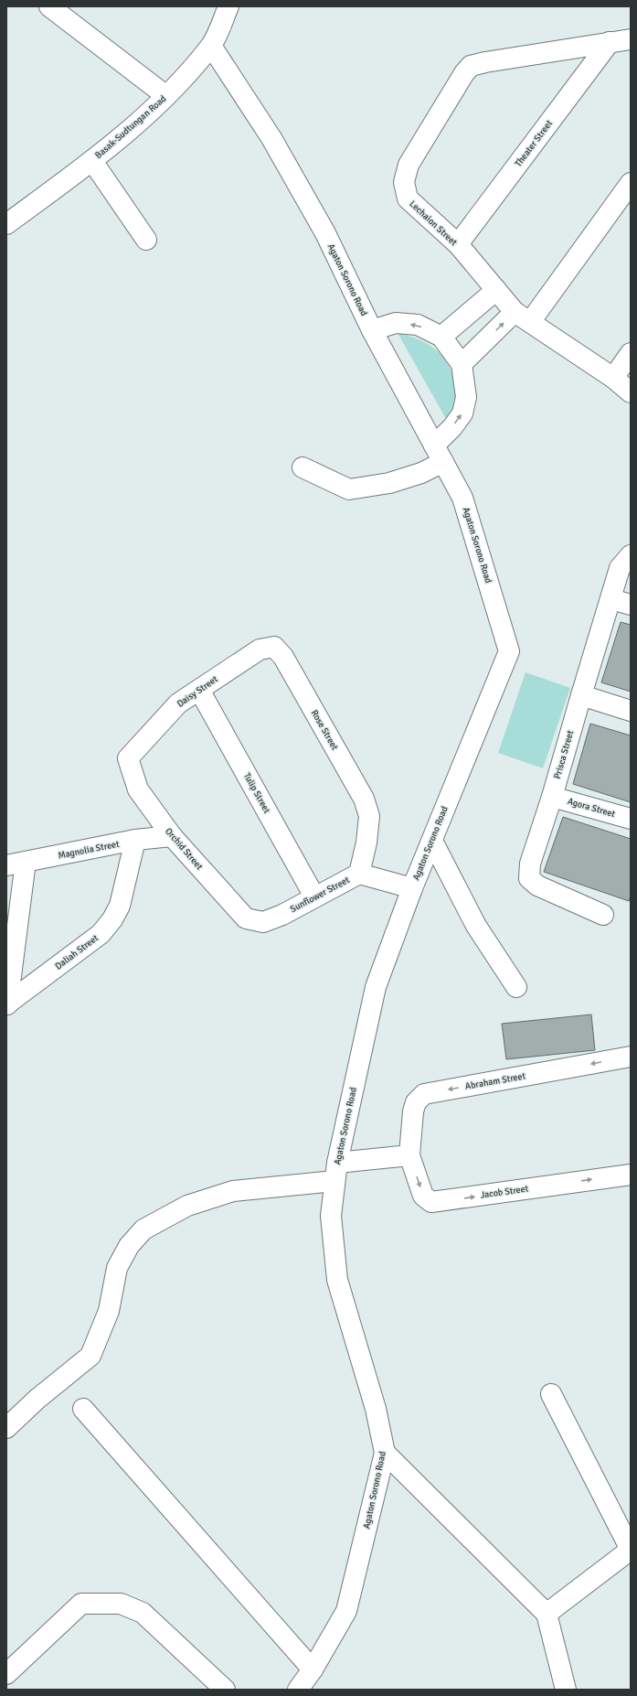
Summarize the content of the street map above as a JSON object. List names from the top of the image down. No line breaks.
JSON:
{"streets":{"street":["Basak-Sudtungan Road","Theater Street","Lechaion Street","Agaton Sorono Road","Daisy Street","Rose Street","Prisca Street","Tulip Street","Agora Street","Orchid Street","Magnolia Street","Sunflower Street","Daliah Street","Abraham Street","Jacob Street"]},"crossings":[["Basak-Sudtungan Road","Agaton Sorono Road"],["Theater Street","Lechaion Street"],["Daisy Street","Rose Street"],["Daisy Street","Tulip Street"],["Daisy Street","Orchid Street"],["Rose Street","Sunflower Street"],["Prisca Street","Agora Street"],["Tulip Street","Sunflower Street"],["Orchid Street","Magnolia Street"],["Orchid Street","Sunflower Street"],["Magnolia Street","Daliah Street"],["Abraham Street","Jacob Street"]],"one_way":["Abraham Street","Jacob Street"]}
